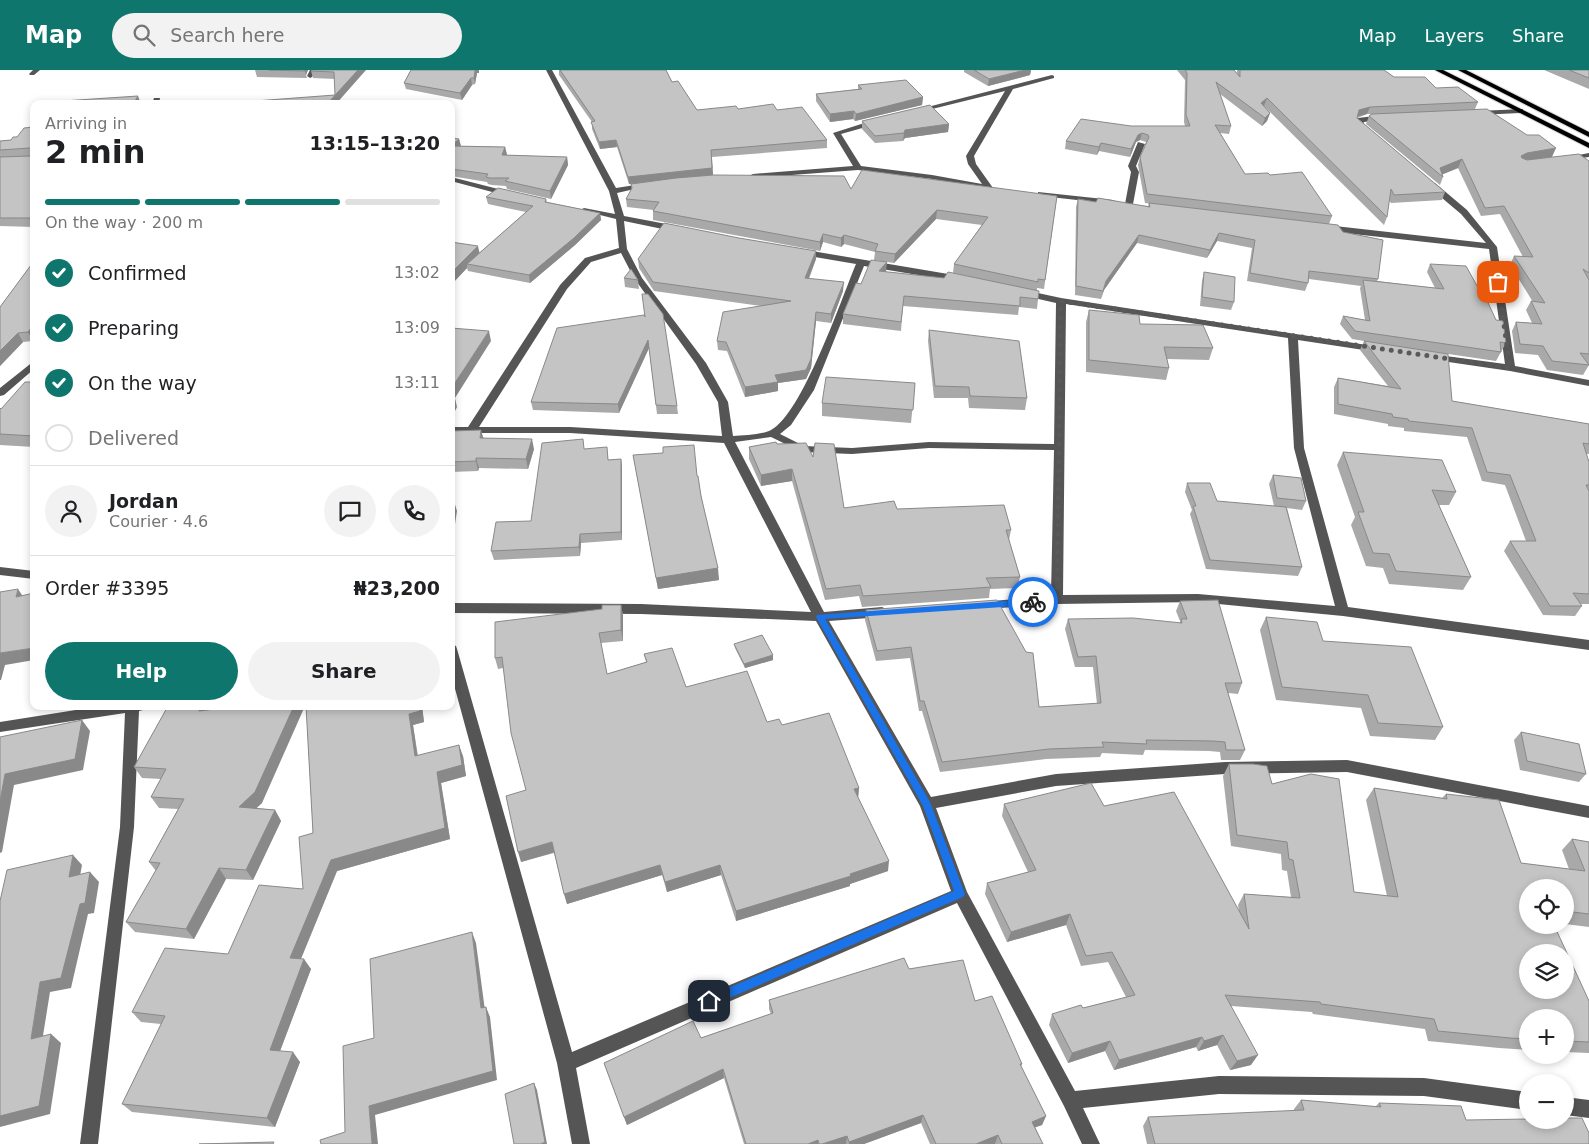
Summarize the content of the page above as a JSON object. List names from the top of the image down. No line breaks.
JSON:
{"page":{"header":"Map","search":"Search here","nav":["Map","Layers","Share"],"heading":["2 min","Arriving in","13:15–13:20"],"panel":["Jordan","Courier · 4.6","Order #3395","₦23,200"],"bar":"On the way · 200 m","list":[["Confirmed","13:02"],["Preparing","13:09"],["On the way","13:11"],"Delivered"],"buttons":["Help","Share"],"map_buttons":["+","−"]}}
